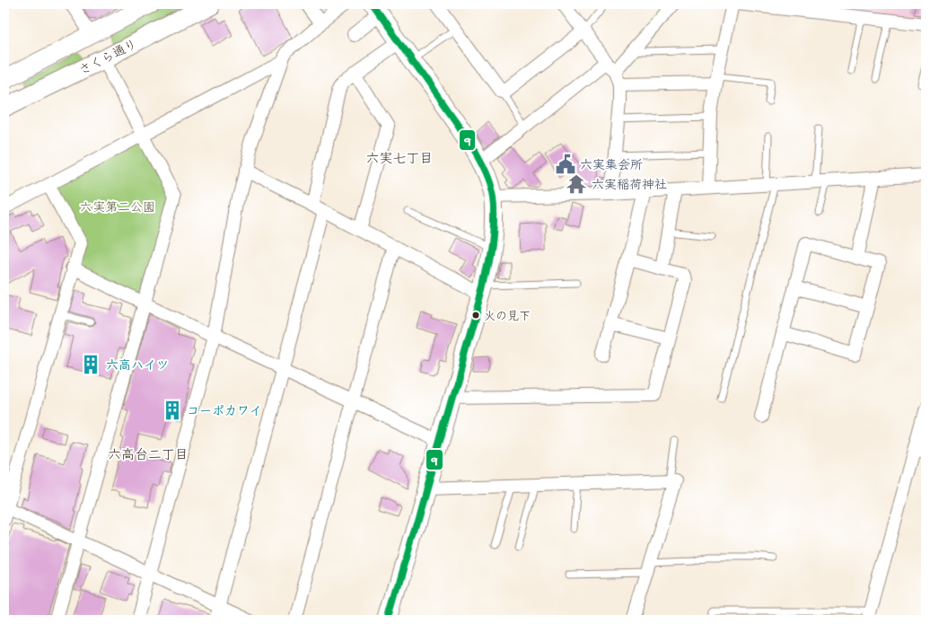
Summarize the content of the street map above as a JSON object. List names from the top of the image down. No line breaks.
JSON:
{"streets":{"main road":["さくら通り"]},"districts":["六実七丁目","六高台二丁目"],"parks":["六実第二公園"],"places":{"public building":["六実集会所"],"temple":["六実稲荷神社"],"other":["火の見下"],"building":["六高ハイツ","コーポカワイ"]},"lines":["transit line 9"]}
